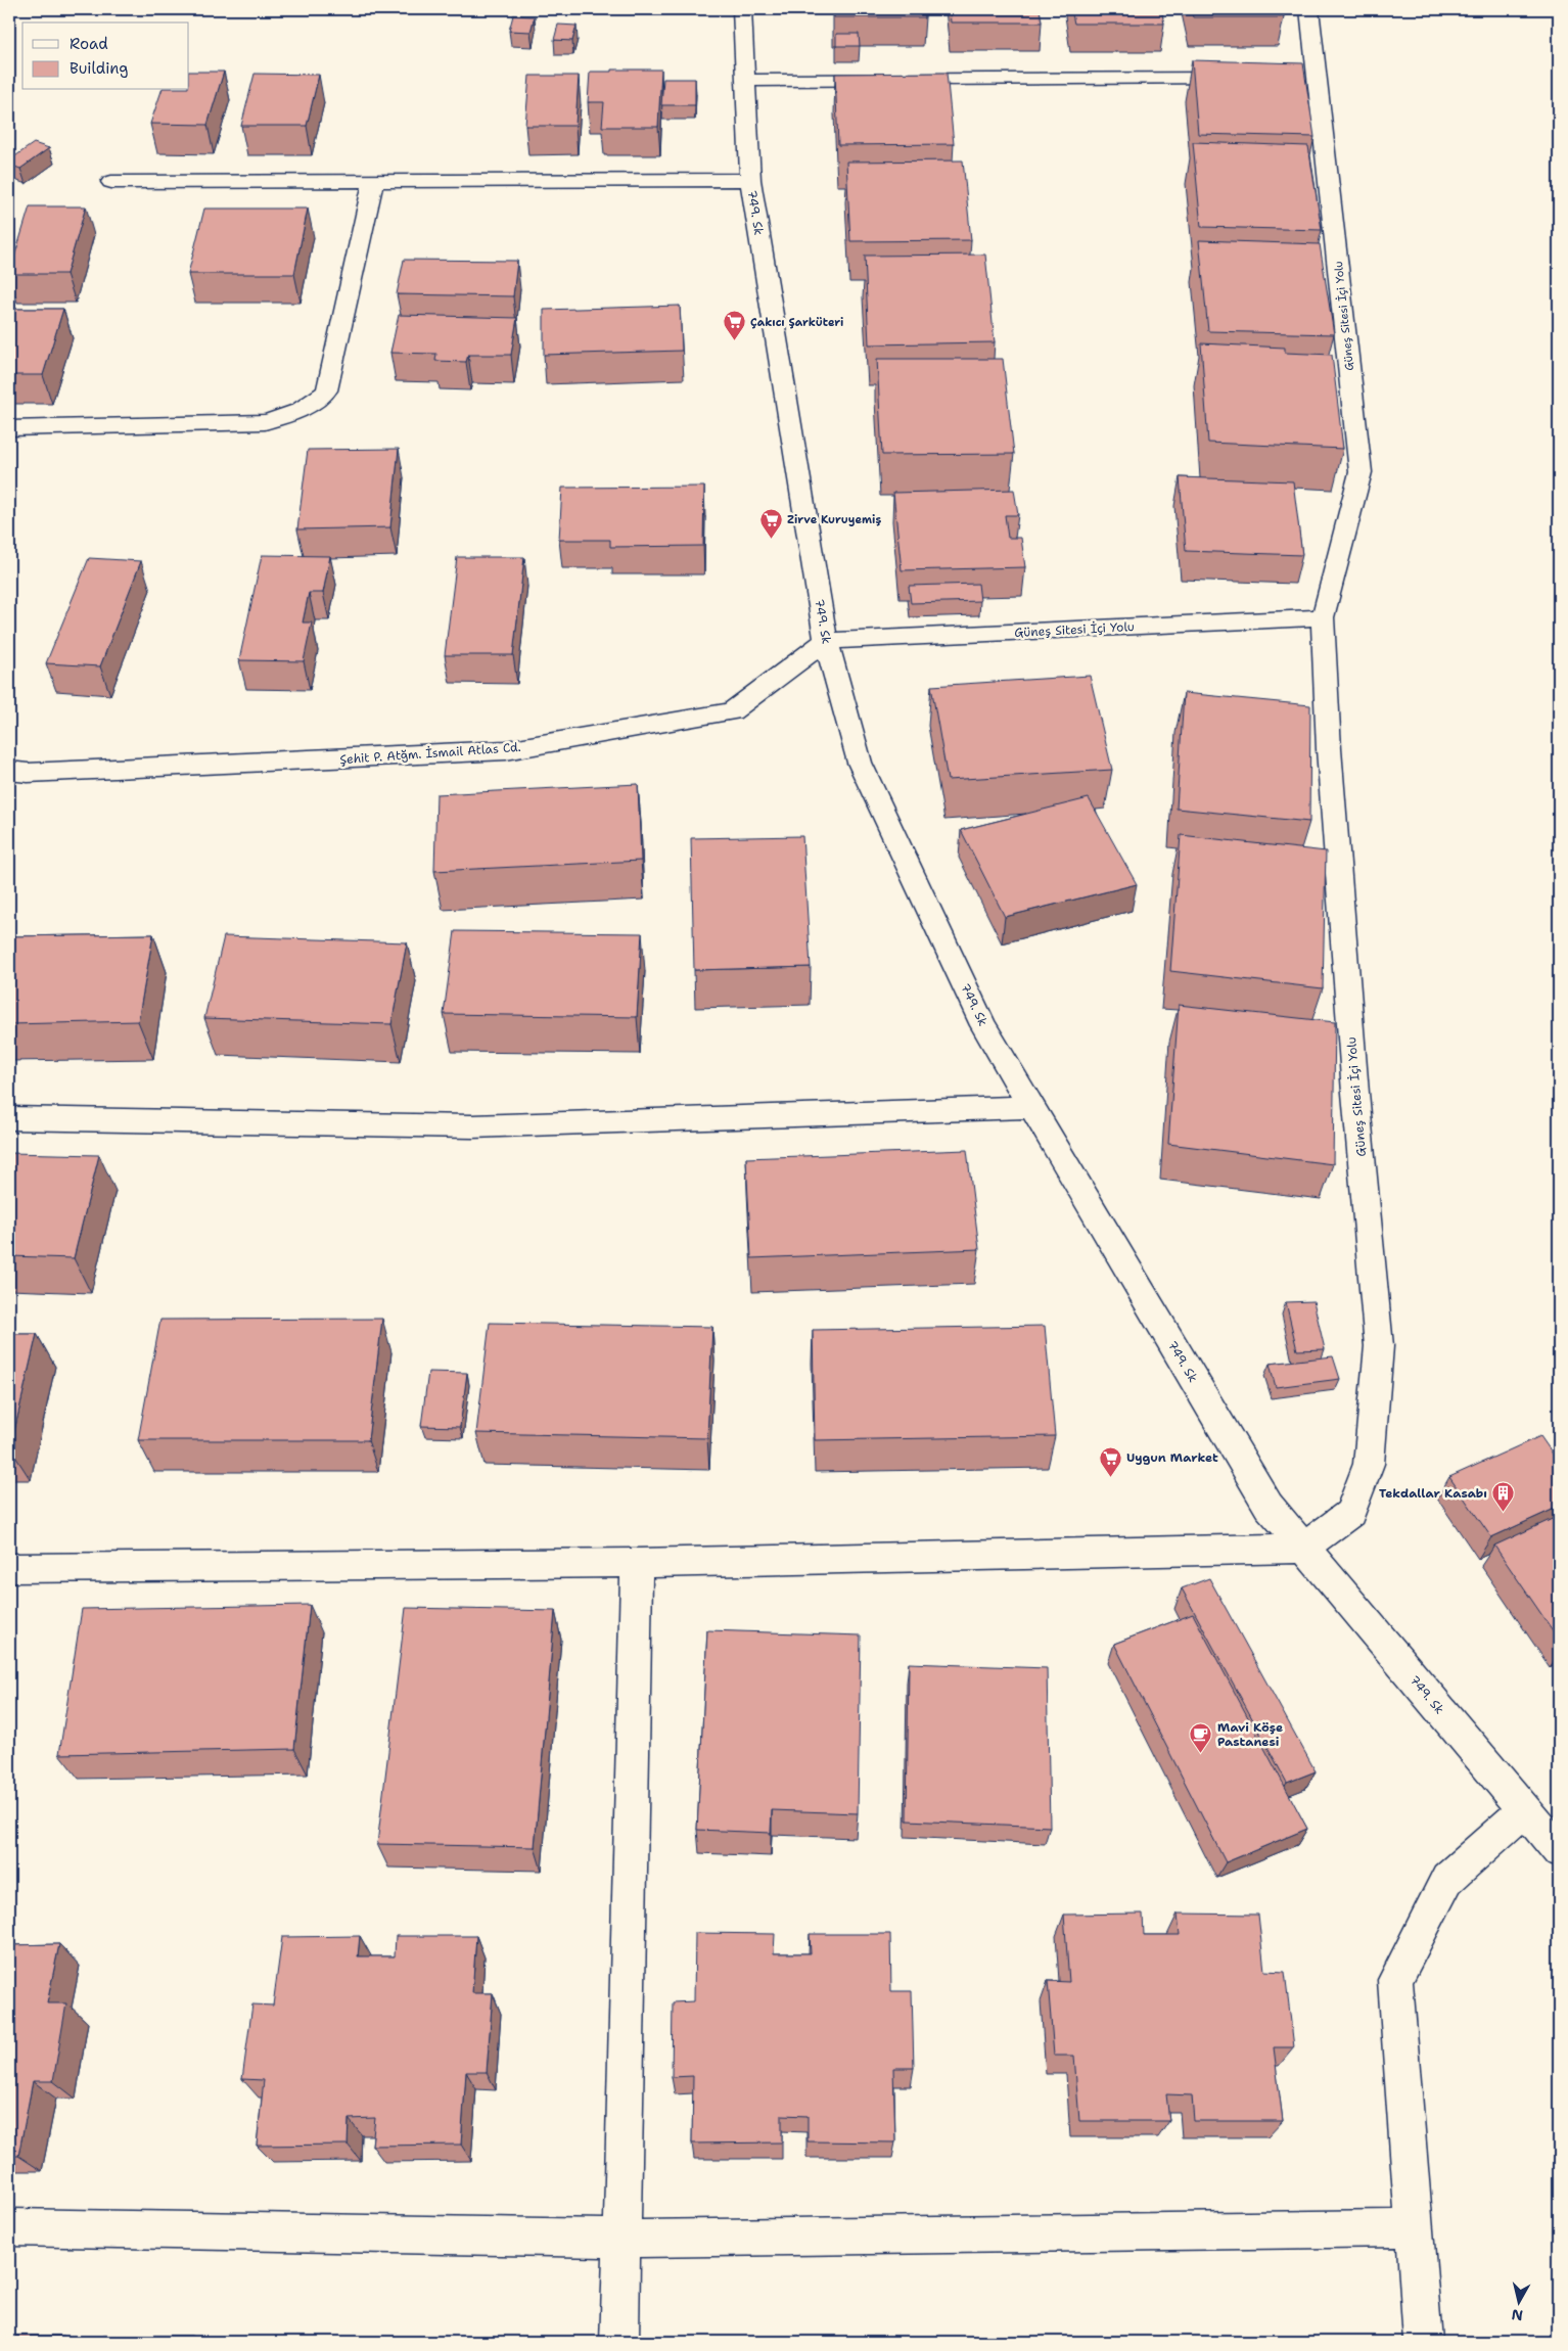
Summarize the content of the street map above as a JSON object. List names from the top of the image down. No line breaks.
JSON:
{"streets":{"street":["749. Sk","Güneş Sitesi İçi Yolu","Şehit P. Atğm. İsmail Atlas Cd."]},"crossings":[["749. Sk","Güneş Sitesi İçi Yolu"],["749. Sk","Şehit P. Atğm. İsmail Atlas Cd."],["Güneş Sitesi İçi Yolu","Şehit P. Atğm. İsmail Atlas Cd."]],"places":{"supermarket":["Çakıcı Şarküteri","Zirve Kuruyemiş","Uygun Market"],"building":["Tekdallar Kasabı"],"cafe":["Mavi Köşe Pastanesi"]},"legend":["Road","Building"],"north":"bottom"}
